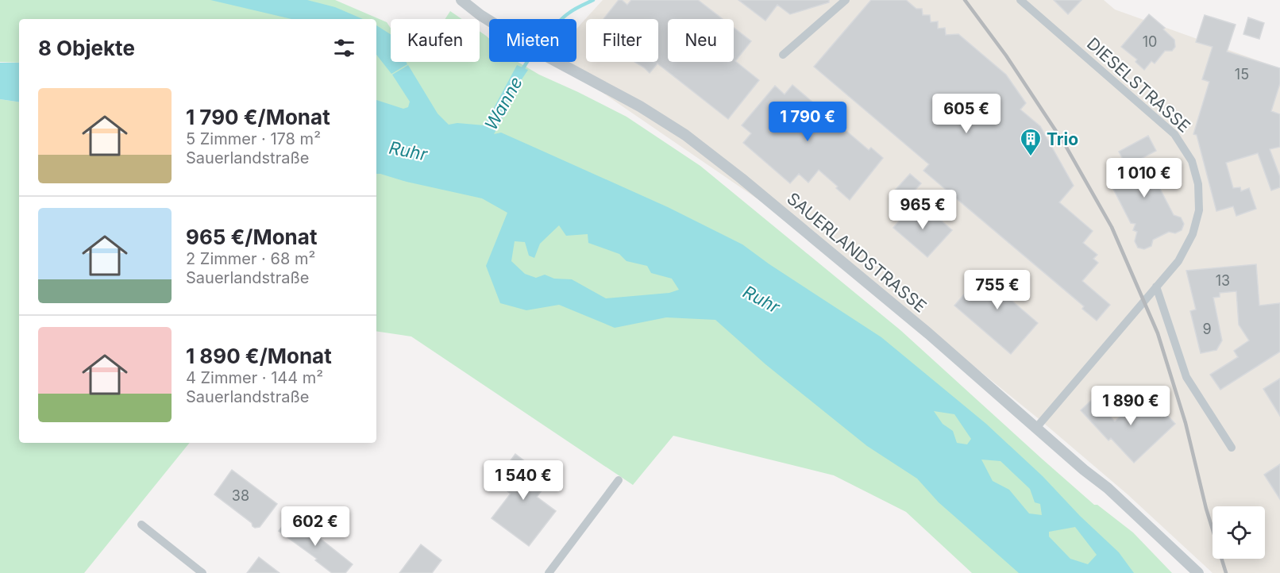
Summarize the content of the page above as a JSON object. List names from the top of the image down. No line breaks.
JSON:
{"streets":{"street":["DIESELSTRASSE","SAUERLANDSTRASSE"]},"crossings":[["DIESELSTRASSE","SAUERLANDSTRASSE"]],"water":["Wanne","Ruhr"],"places":{"building":["Trio"]},"house_numbers":["10","15","13","9","38"],"page":{"chip":["Kaufen","Mieten","Filter","Neu"],"heading":"8 Objekte","list":[{"name":"1 790 €/Monat","note":"5 Zimmer · 178 m² · Sauerlandstraße"},{"name":"965 €/Monat","note":"2 Zimmer · 68 m² · Sauerlandstraße"},{"name":"1 890 €/Monat","note":"4 Zimmer · 144 m² · Sauerlandstraße"}],"price":["605 €","1 790 €","1 010 €","965 €","755 €","1 890 €","1 540 €","602 €"]}}
